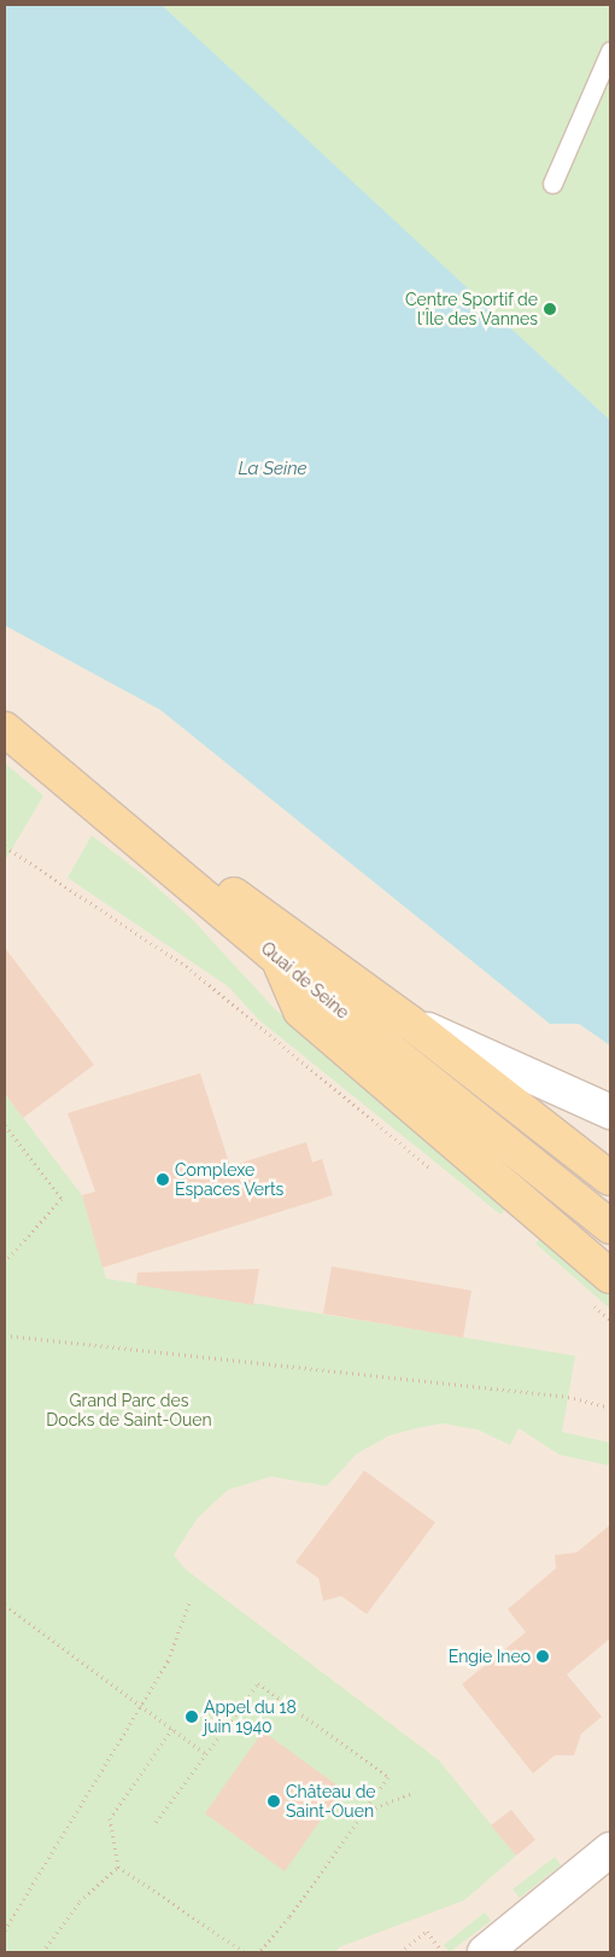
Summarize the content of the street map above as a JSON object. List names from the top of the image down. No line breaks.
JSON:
{"streets":{"main road":["Quai de Seine"]},"water":["La Seine"],"parks":["Grand Parc des Docks de Saint-Ouen"],"places":["Centre Sportif de l'Île des Vannes","Complexe Espaces Verts","Engie Ineo","Appel du 18 juin 1940","Château de Saint-Ouen"]}
